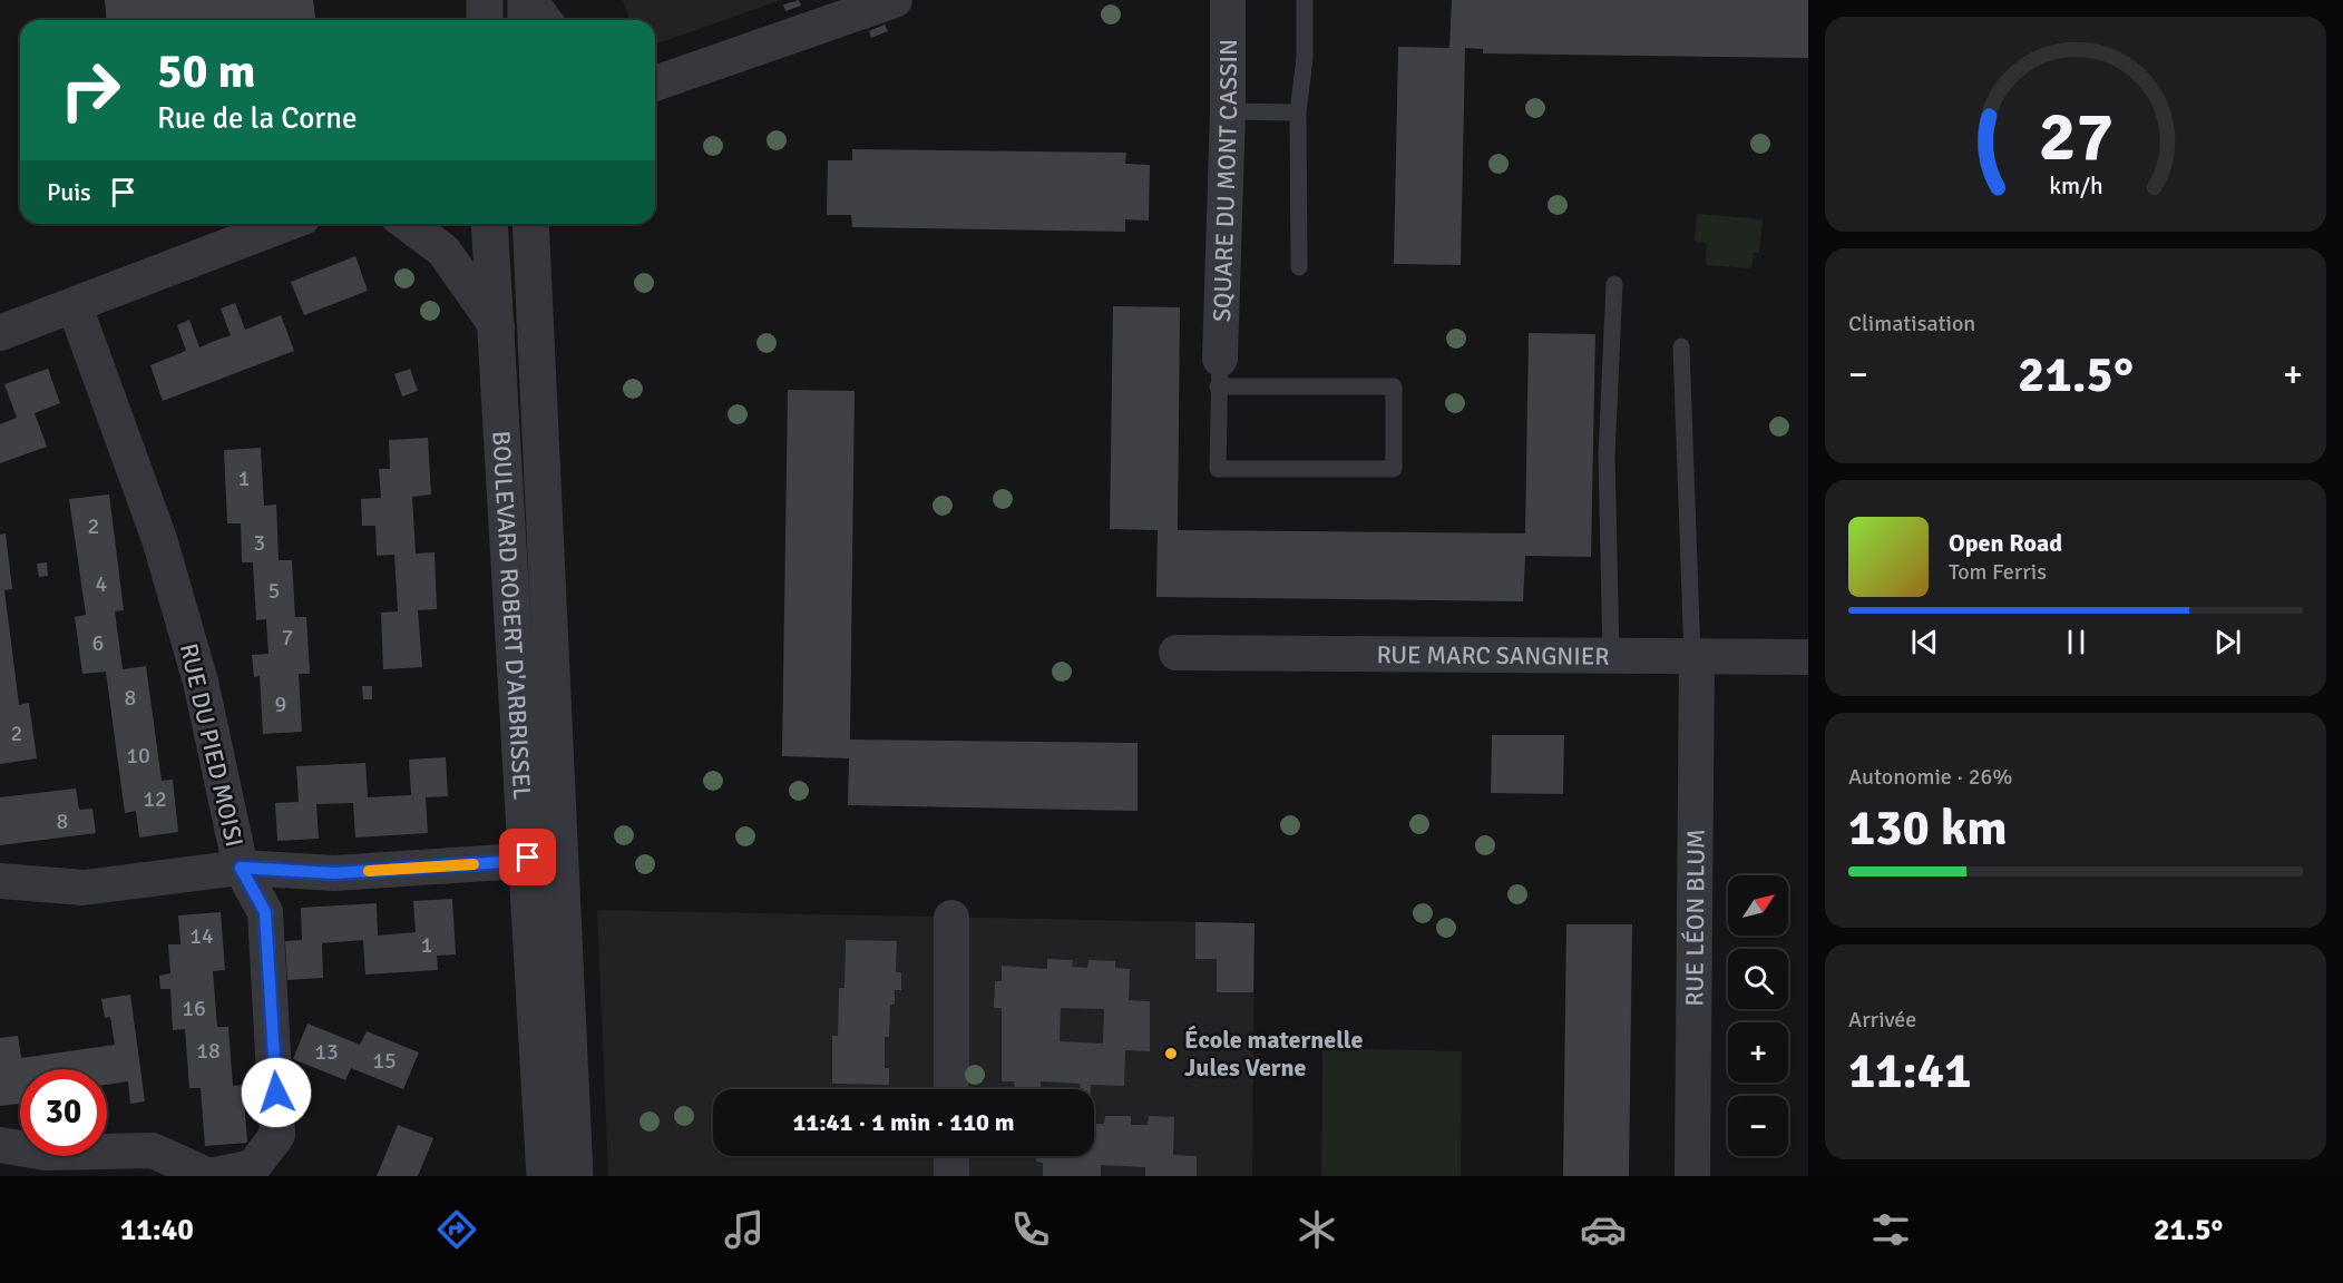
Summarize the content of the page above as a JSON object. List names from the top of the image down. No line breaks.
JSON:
{"streets":{"street":["SQUARE DU MONT CASSIN","BOULEVARD ROBERT D'ARBRISSEL","RUE MARC SANGNIER","RUE DU PIED MOISI","RUE LÉON BLUM"]},"crossings":[["RUE MARC SANGNIER","RUE LÉON BLUM"]],"places":["École maternelle Jules Verne"],"house_numbers":["1","2","3","4","5","7","6","8","9","2","10","12","8","14","1","16","18","13","15"],"north":"top right","page":{"turn":["50 m","Rue de la Corne"],"then":"Puis","tile":["Climatisation",["Autonomie · 26%","130 km"],["Arrivée","11:41"]],"heat":["−","21.5°","+"],"song":["Open Road","Tom Ferris"],"map_buttons":["+","−"],"limit":"30","trip":"11:41 · 1 min · 110 m","tabs":["11:40","21.5°"],"gauge":["27","km/h"]}}
